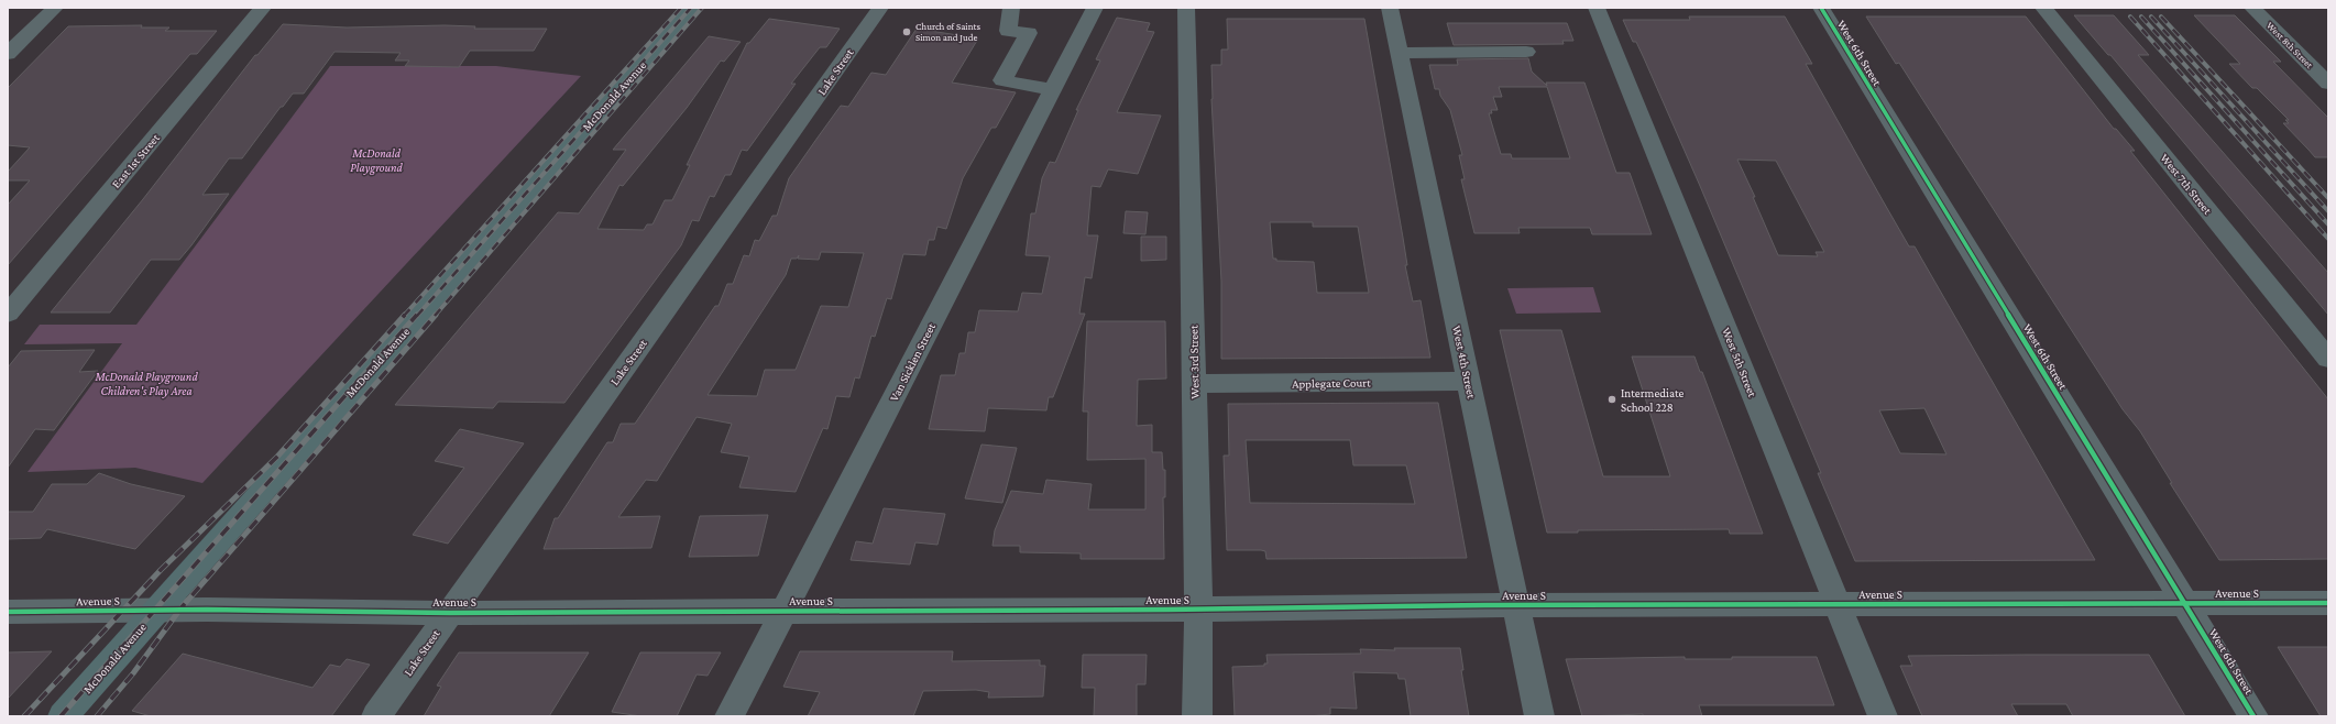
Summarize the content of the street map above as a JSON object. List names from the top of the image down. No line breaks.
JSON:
{"streets":{"main road":["McDonald Avenue"],"street":["West 8th Street","West 6th Street","Lake Street","East 1st Street","West 7th Street","Van Sicklen Street","West 3rd Street","West 4th Street","West 5th Street","Applegate Court","Avenue S"]},"crossings":[["West 6th Street","Avenue S"],["Lake Street","Avenue S"],["McDonald Avenue","Avenue S"],["Van Sicklen Street","Avenue S"],["West 3rd Street","Applegate Court"],["West 3rd Street","Avenue S"],["West 4th Street","Applegate Court"],["West 4th Street","Avenue S"],["West 5th Street","Avenue S"]],"parks":["McDonald Playground","McDonald Playground Children's Play Area"],"places":["Church of Saints Simon and Jude","Intermediate School 228"]}
